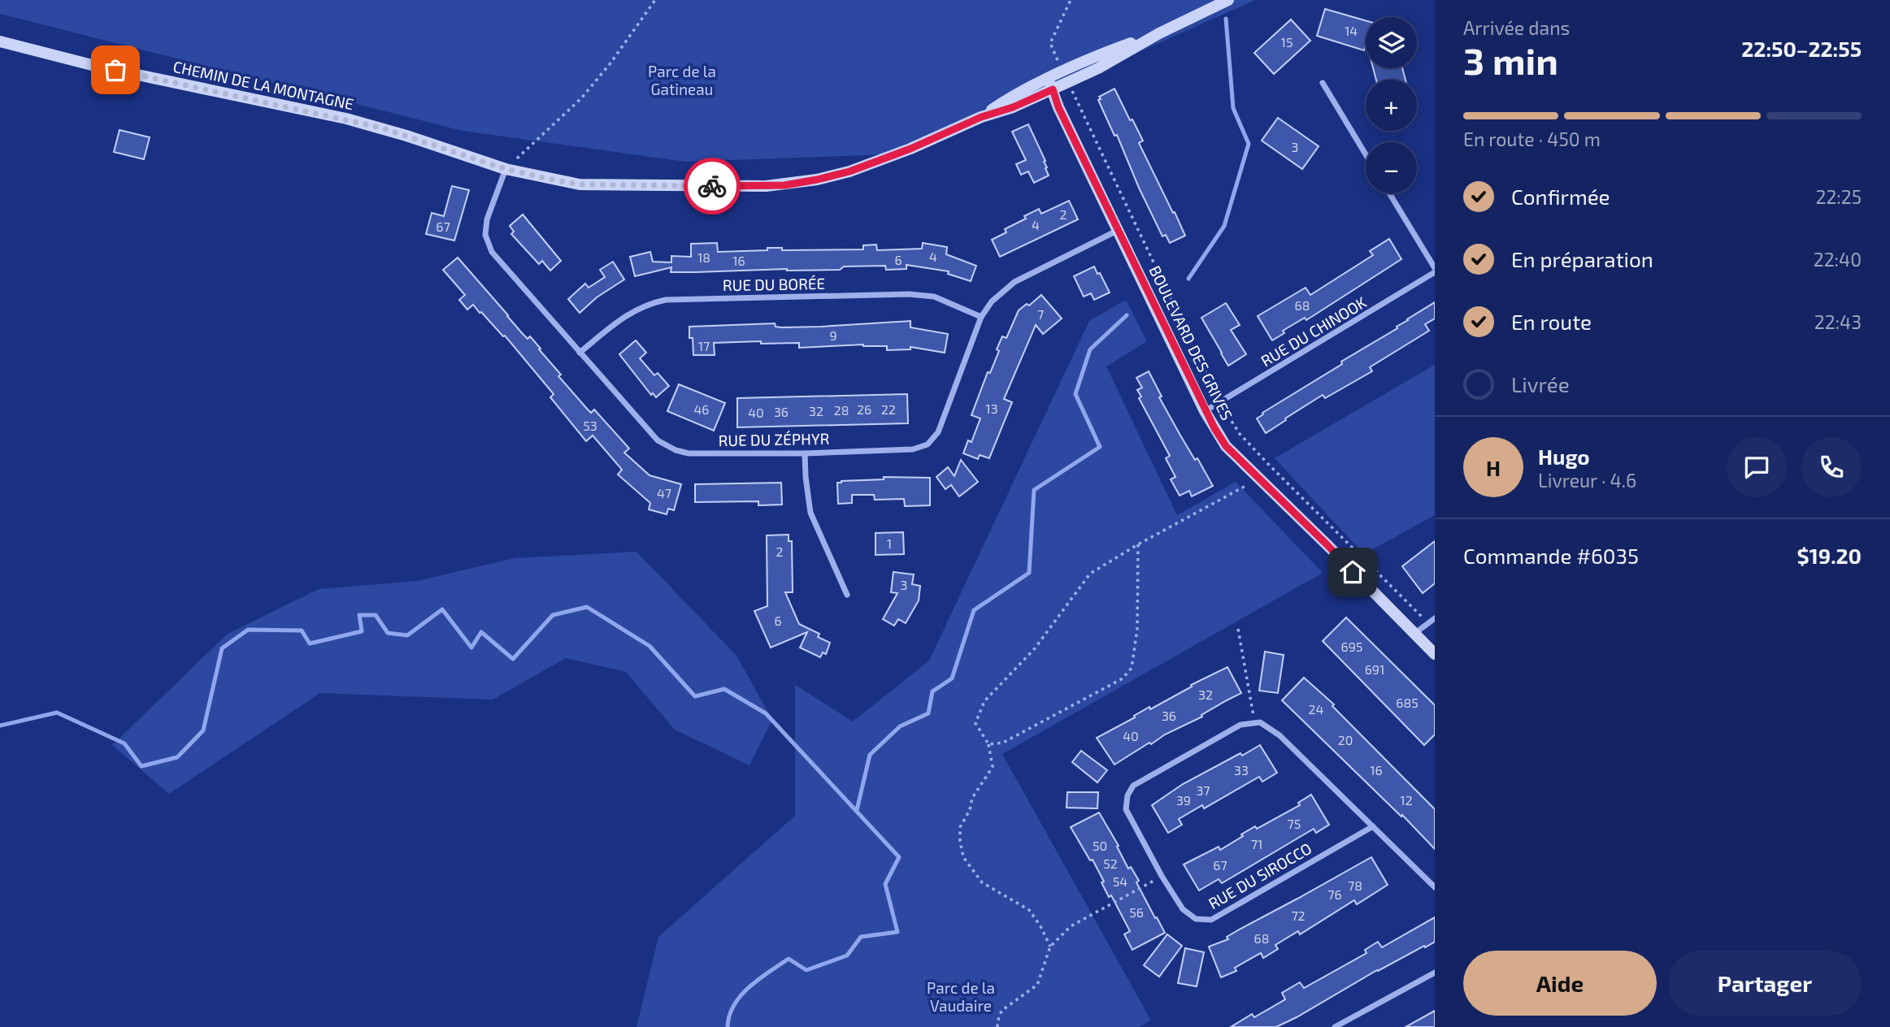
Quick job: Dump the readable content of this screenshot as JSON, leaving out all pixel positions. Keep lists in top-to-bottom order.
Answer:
{
  "streets": {
    "street": [
      "CHEMIN DE LA MONTAGNE",
      "RUE DU BORÉE",
      "RUE DU CHINOOK",
      "BOULEVARD DES GRIVES",
      "RUE DU ZÉPHYR",
      "RUE DU SIROCCO"
    ]
  },
  "crossings": [
    ["CHEMIN DE LA MONTAGNE", "BOULEVARD DES GRIVES"],
    ["CHEMIN DE LA MONTAGNE", "RUE DU ZÉPHYR"],
    ["RUE DU BORÉE", "RUE DU ZÉPHYR"],
    ["RUE DU CHINOOK", "BOULEVARD DES GRIVES"],
    ["BOULEVARD DES GRIVES", "RUE DU ZÉPHYR"]
  ],
  "parks": ["Parc de la Gatineau", "Parc de la Vaudaire"],
  "house_numbers": [
    "14",
    "15",
    "3",
    "2",
    "4",
    "67",
    "4",
    "18",
    "6",
    "16",
    "68",
    "7",
    "9",
    "17",
    "13",
    "46",
    "26",
    "22",
    "28",
    "32",
    "36",
    "40",
    "53",
    "47",
    "1",
    "2",
    "3",
    "6",
    "695",
    "691",
    "32",
    "685",
    "24",
    "36",
    "40",
    "20",
    "33",
    "16",
    "37",
    "39",
    "12",
    "75",
    "71",
    "50",
    "52",
    "67",
    "54",
    "78",
    "76",
    "56",
    "72",
    "68"
  ],
  "page": {
    "heading": ["3 min", "Arrivée dans", "22:50–22:55"],
    "panel": [
      "Hugo",
      "Livreur · 4.6",
      "Commande #6035",
      "$19.20"
    ],
    "map_buttons": ["+", "−"],
    "bar": "En route · 450 m",
    "list": [
      ["Confirmée", "22:25"],
      ["En préparation", "22:40"],
      ["En route", "22:43"],
      "Livrée"
    ],
    "round": "H",
    "buttons": ["Aide", "Partager"]
  }
}
